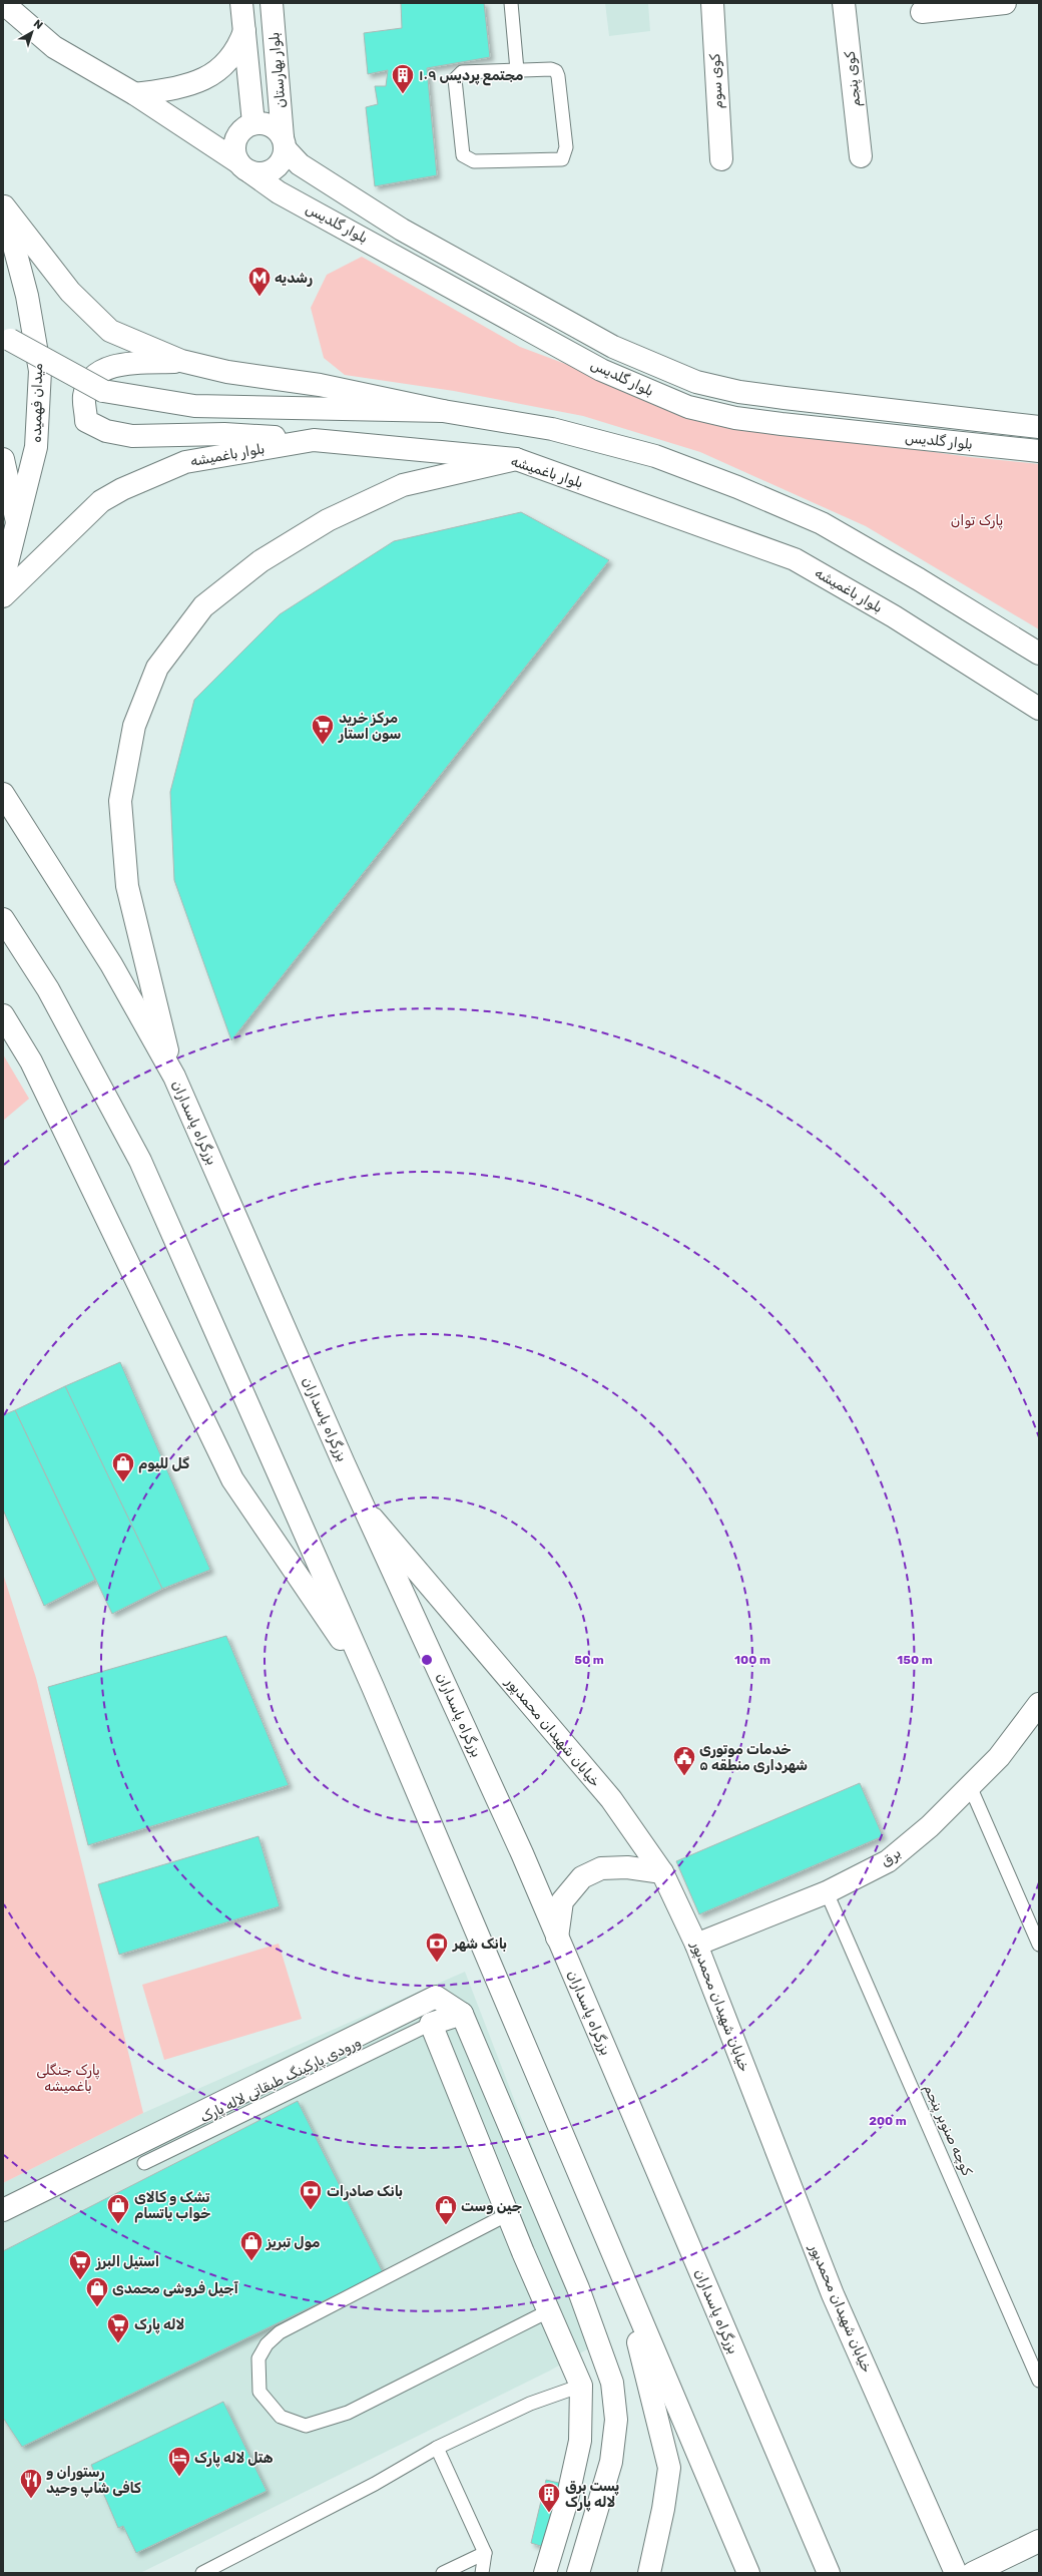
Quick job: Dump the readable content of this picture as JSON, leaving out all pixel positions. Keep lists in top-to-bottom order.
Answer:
{
  "streets": {
    "main road": [
      "بلوار بهارستان",
      "کوی پنجم",
      "کوی سوم",
      "بلوار گلدیس",
      "میدان فهمیده",
      "بلوار باغمیشه",
      "بزرگراه پاسداران",
      "خیابان شهیدان محمدپور",
      "برق"
    ],
    "lane": ["ورودی پارکینگ طبقاتی لاله پارک", "کوچه صنوبر پنجم"]
  },
  "crossings": [
    ["بلوار بهارستان", "بلوار گلدیس"],
    ["بزرگراه پاسداران", "خیابان شهیدان محمدپور"],
    ["خیابان شهیدان محمدپور", "برق"],
    ["برق", "کوچه صنوبر پنجم"]
  ],
  "parks": ["پارک توان", "پارک جنگلی باغمیشه"],
  "places": {
    "building": ["مجتمع پردیس ۱۰۹", "پست برق لاله پارک"],
    "metro station": ["رشدیه"],
    "supermarket": ["مرکز خرید سون استار", "استیل البرز", "لاله پارک"],
    "shop": [
      "گل للیوم",
      "تشک و کالای خواب یاتسام",
      "جین وست",
      "مول تبریز",
      "آجیل فروشی محمدی"
    ],
    "public building": ["خدمات موتوری شهرداری منطقه ۵"],
    "bank": ["بانک شهر", "بانک صادرات"],
    "hotel": ["هتل لاله پارک"],
    "restaurant": ["رستوران و کافی شاپ وحید"]
  },
  "north": "top right",
  "rings": [
    "50 m",
    "100 m",
    "150 m",
    "200 m"
  ]
}
